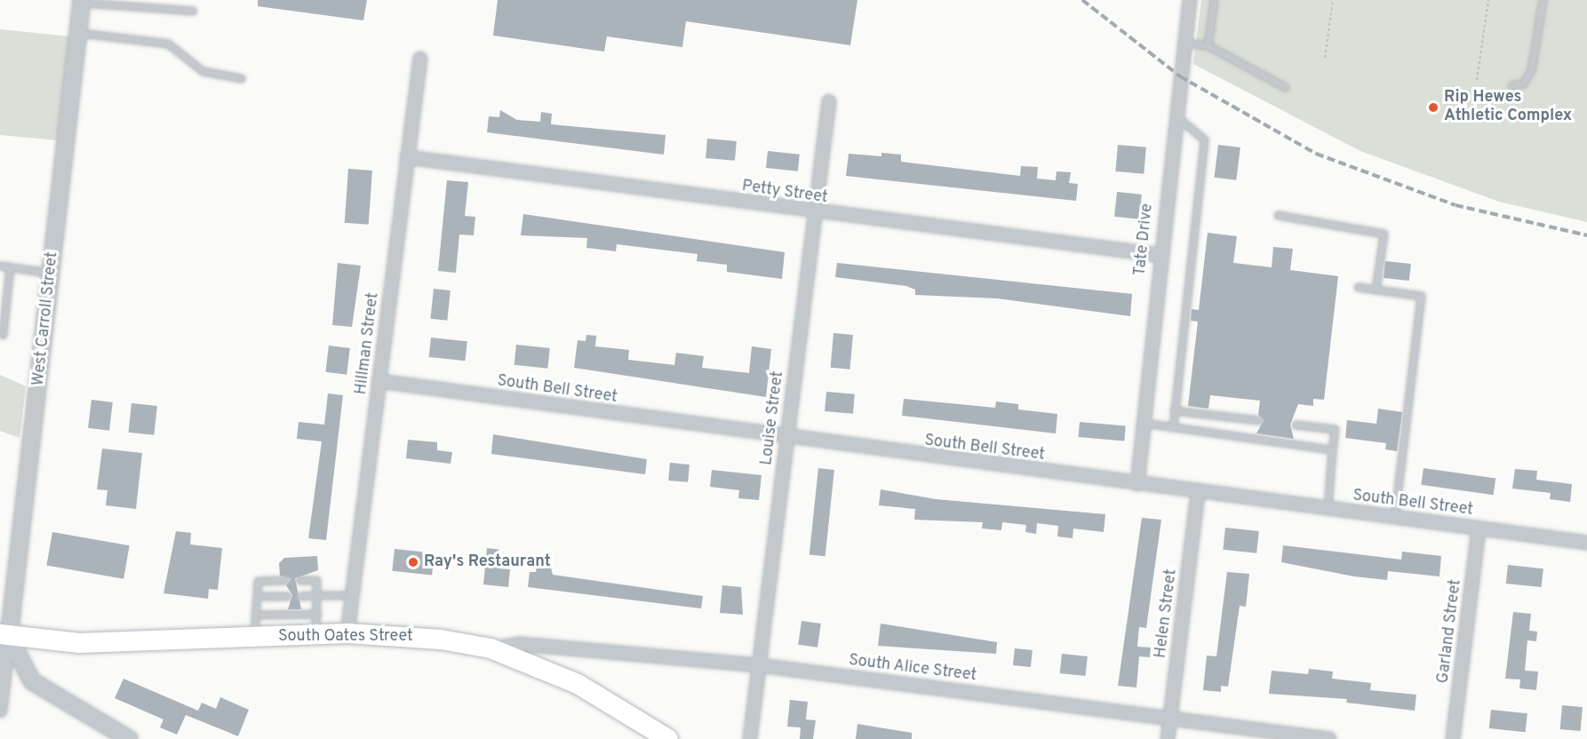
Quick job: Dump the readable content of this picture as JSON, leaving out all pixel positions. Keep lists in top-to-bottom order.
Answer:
{
  "streets": {
    "main road": ["South Oates Street"],
    "street": [
      "Petty Street",
      "Tate Drive",
      "West Carroll Street",
      "Hillman Street",
      "South Bell Street",
      "Louise Street",
      "Helen Street",
      "Garland Street",
      "South Alice Street"
    ]
  },
  "crossings": [
    ["Petty Street", "Tate Drive"],
    ["Petty Street", "Hillman Street"],
    ["Petty Street", "Louise Street"],
    ["Tate Drive", "South Bell Street"],
    ["West Carroll Street", "South Oates Street"],
    ["Hillman Street", "South Bell Street"],
    ["Hillman Street", "South Oates Street"],
    ["South Bell Street", "Louise Street"],
    ["South Bell Street", "Helen Street"],
    ["South Bell Street", "Garland Street"],
    ["Louise Street", "South Alice Street"],
    ["Helen Street", "South Alice Street"],
    ["South Oates Street", "South Alice Street"]
  ],
  "places": ["Rip Hewes Athletic Complex", "Ray's Restaurant"]
}
